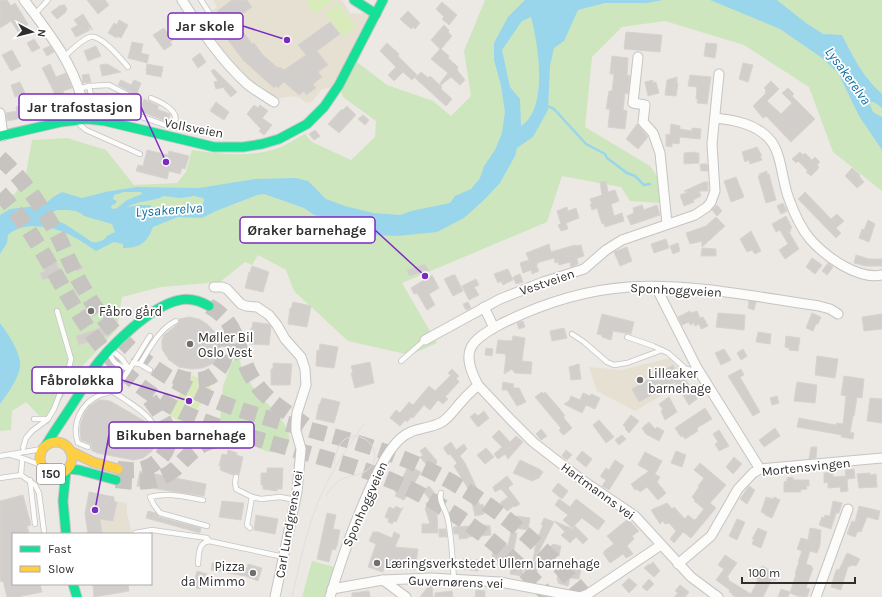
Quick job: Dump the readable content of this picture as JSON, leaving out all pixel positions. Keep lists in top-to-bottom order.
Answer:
{
  "streets": {
    "main road": ["Vollsveien", "150"],
    "street": [
      "Vestveien",
      "Sponhoggveien",
      "Mortensvingen",
      "Hartmanns vei",
      "Carl Lundgrens vei",
      "Guvernørens vei"
    ]
  },
  "crossings": [
    ["Sponhoggveien", "Hartmanns vei"],
    ["Sponhoggveien", "Guvernørens vei"],
    ["Mortensvingen", "Hartmanns vei"],
    ["Hartmanns vei", "Guvernørens vei"]
  ],
  "water": ["Lysakerelva"],
  "places": [
    "Jar skole",
    "Jar trafostasjon",
    "Øraker barnehage",
    "Fåbro gård",
    "Møller Bil Oslo Vest",
    "Lilleaker barnehage",
    "Fåbroløkka",
    "Bikuben barnehage",
    "Læringsverkstedet Ullern barnehage",
    "Pizza da Mimmo"
  ],
  "legend": ["Fast", "Slow"],
  "scale_bar": "100 m",
  "north": "right"
}
